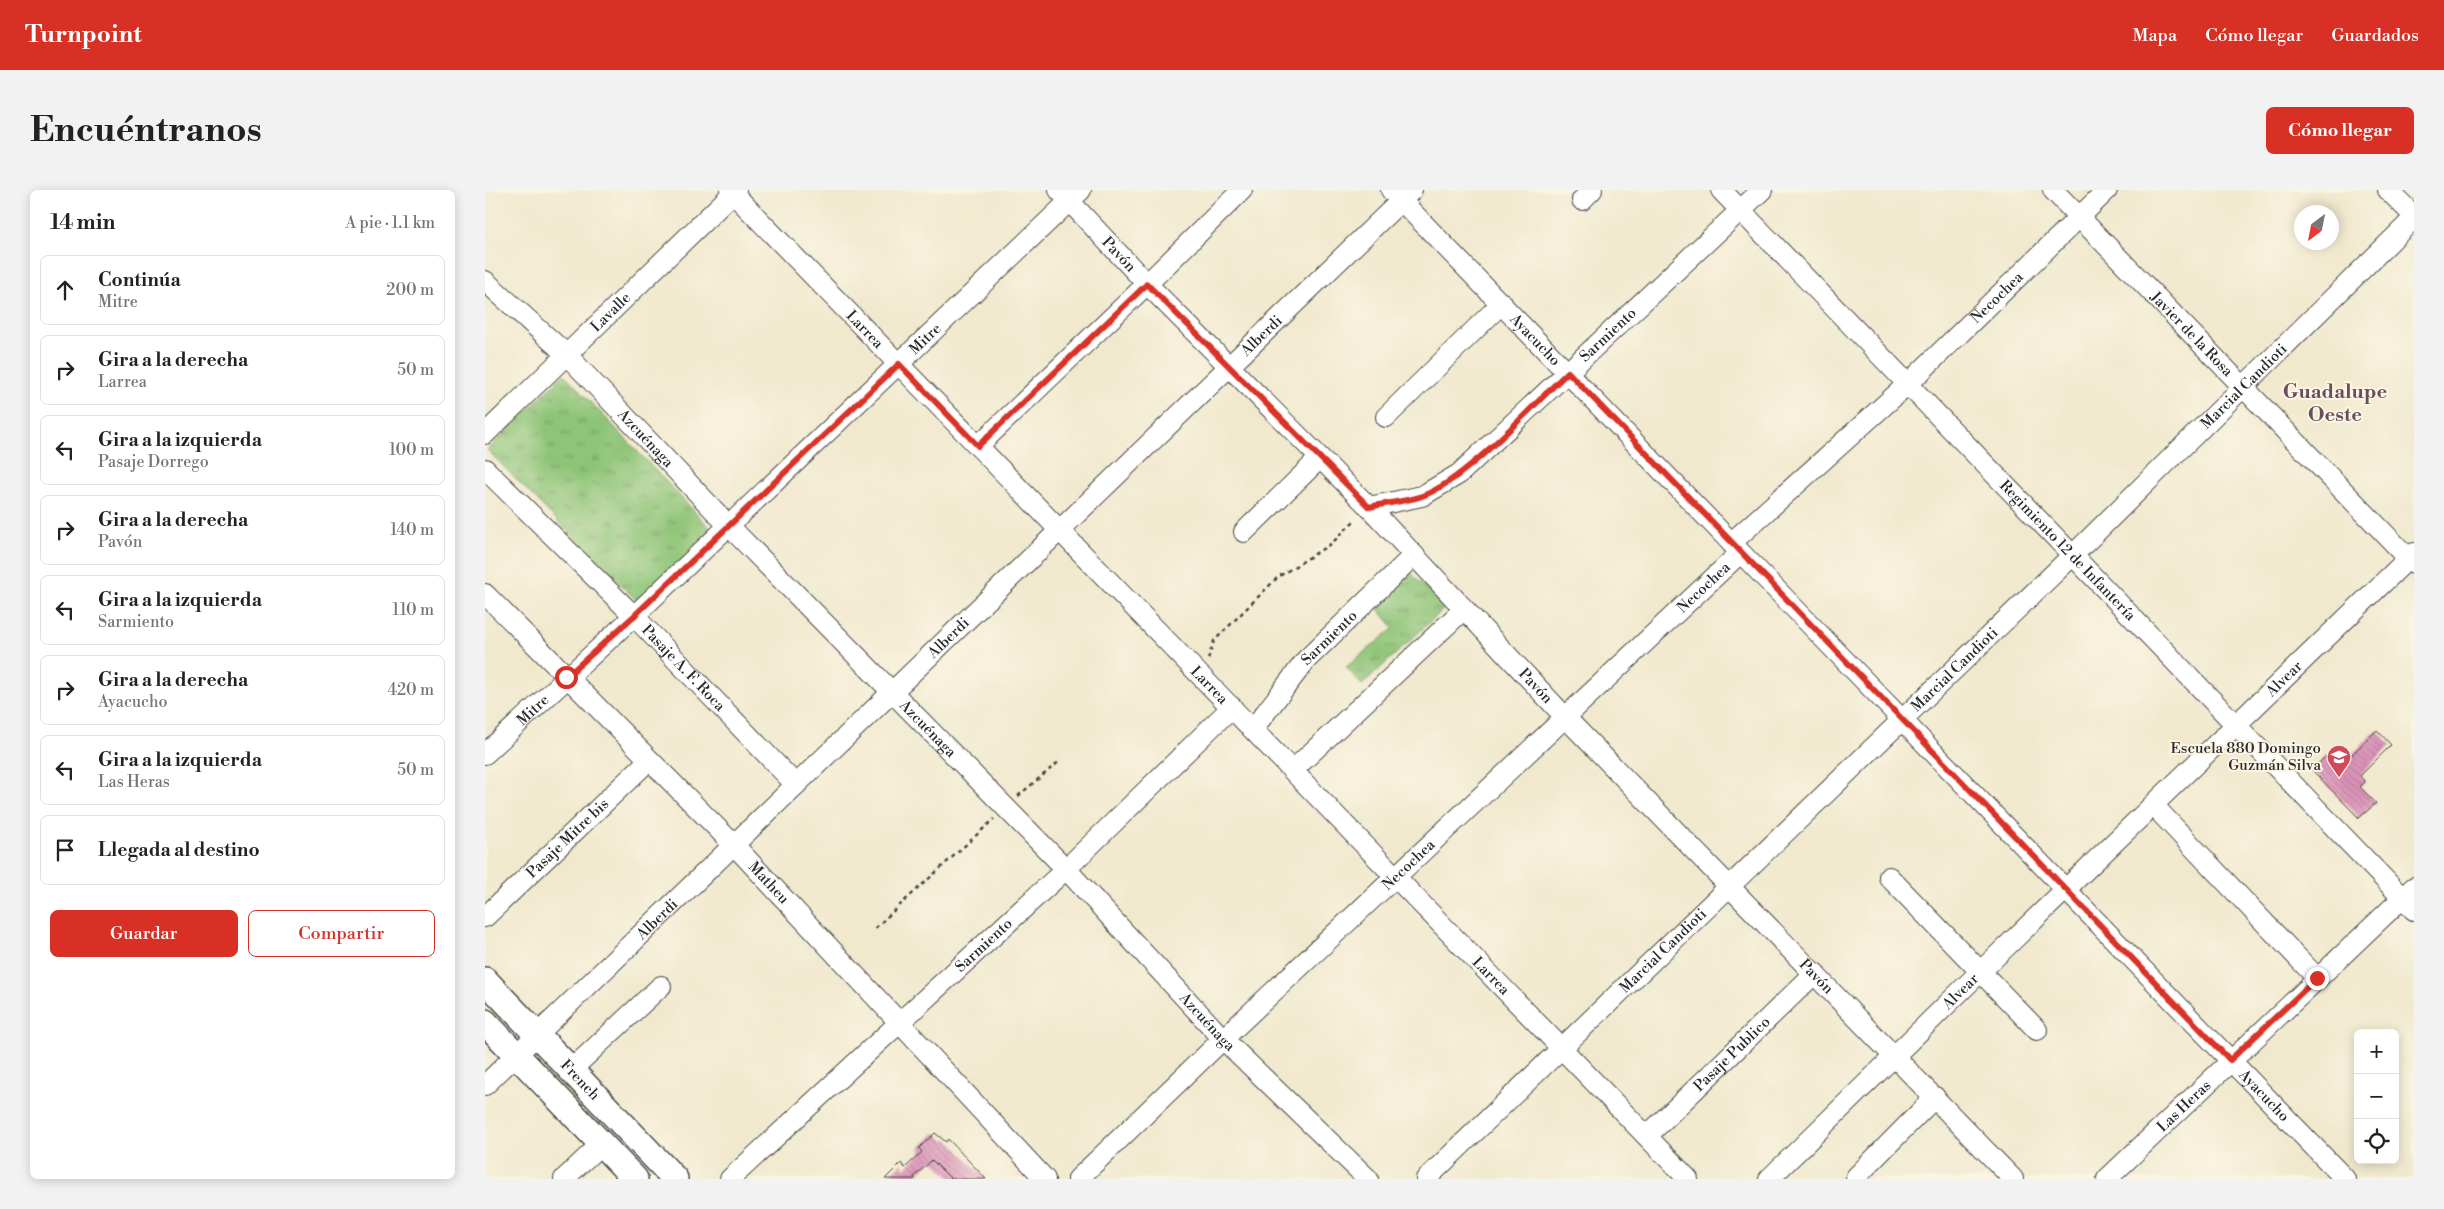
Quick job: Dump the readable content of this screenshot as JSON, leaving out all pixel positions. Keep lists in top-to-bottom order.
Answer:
{
  "streets": {
    "main road": ["French"],
    "street": [
      "Pavón",
      "Necochea",
      "Lavalle",
      "Larrea",
      "Javier de la Rosa",
      "Sarmiento",
      "Alberdi",
      "Ayacucho",
      "Mitre",
      "Marcial Candioti",
      "Azcuénaga",
      "Regimiento 12 de Infantería",
      "Pasaje A. F. Roca",
      "Alvear",
      "Pasaje Mitre bis",
      "Matheu",
      "Pasaje Publico",
      "Las Heras"
    ]
  },
  "crossings": [
    ["Pavón", "Necochea"],
    ["Pavón", "Sarmiento"],
    ["Pavón", "Alberdi"],
    ["Pavón", "Mitre"],
    ["Pavón", "Marcial Candioti"],
    ["Pavón", "Alvear"],
    ["Pavón", "Pasaje Publico"],
    ["Necochea", "Larrea"],
    ["Necochea", "Javier de la Rosa"],
    ["Necochea", "Ayacucho"],
    ["Necochea", "Azcuénaga"],
    ["Necochea", "Regimiento 12 de Infantería"],
    ["Lavalle", "Larrea"],
    ["Lavalle", "Azcuénaga"],
    ["Larrea", "Sarmiento"],
    ["Larrea", "Alberdi"],
    ["Larrea", "Mitre"],
    ["Larrea", "Marcial Candioti"],
    ["Larrea", "Pasaje Publico"],
    ["Javier de la Rosa", "Marcial Candioti"],
    ["Javier de la Rosa", "Alvear"],
    ["Sarmiento", "Ayacucho"],
    ["Sarmiento", "Azcuénaga"],
    ["Sarmiento", "Regimiento 12 de Infantería"],
    ["Sarmiento", "Matheu"],
    ["Alberdi", "Ayacucho"],
    ["Alberdi", "Azcuénaga"],
    ["Alberdi", "Pasaje A. F. Roca"],
    ["Alberdi", "Matheu"],
    ["Alberdi", "French"],
    ["Ayacucho", "Marcial Candioti"],
    ["Ayacucho", "Alvear"],
    ["Ayacucho", "Las Heras"],
    ["Mitre", "Azcuénaga"],
    ["Mitre", "Pasaje A. F. Roca"],
    ["Mitre", "Matheu"],
    ["Marcial Candioti", "Regimiento 12 de Infantería"],
    ["Regimiento 12 de Infantería", "Alvear"],
    ["Regimiento 12 de Infantería", "Las Heras"],
    ["Pasaje Mitre bis", "Matheu"]
  ],
  "districts": ["Guadalupe Oeste"],
  "places": {
    "school or university": ["Escuela 880 Domingo Guzmán Silva"]
  },
  "north": "bottom left",
  "page": {
    "header": "Turnpoint",
    "nav": ["Mapa", "Cómo llegar", "Guardados"],
    "buttons": [
      "Cómo llegar",
      ["Guardar", "Compartir"]
    ],
    "title": "Encuéntranos",
    "heading": ["14 min", "A pie · 1.1 km"],
    "list": [
      ["Continúa", "Mitre", "200 m"],
      ["Gira a la derecha", "Larrea", "50 m"],
      ["Gira a la izquierda", "Pasaje Dorrego", "100 m"],
      ["Gira a la derecha", "Pavón", "140 m"],
      ["Gira a la izquierda", "Sarmiento", "110 m"],
      ["Gira a la derecha", "Ayacucho", "420 m"],
      ["Gira a la izquierda", "Las Heras", "50 m"],
      "Llegada al destino"
    ],
    "map_buttons": ["+", "−"]
  }
}
